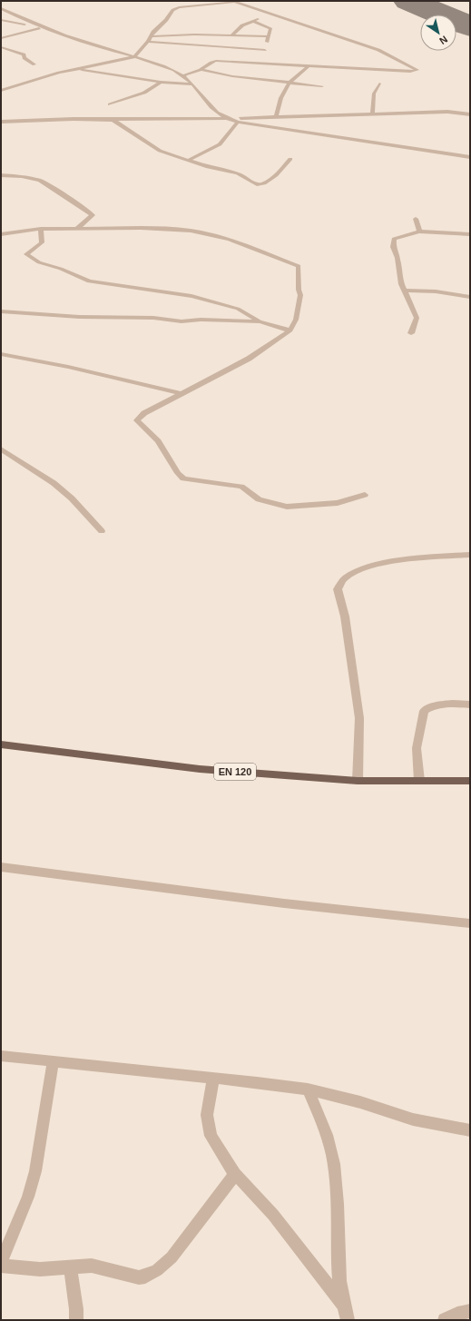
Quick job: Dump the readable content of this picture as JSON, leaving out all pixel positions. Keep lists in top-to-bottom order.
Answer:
{
  "streets": {
    "main road": ["EN 120"]
  },
  "north": "bottom right"
}
